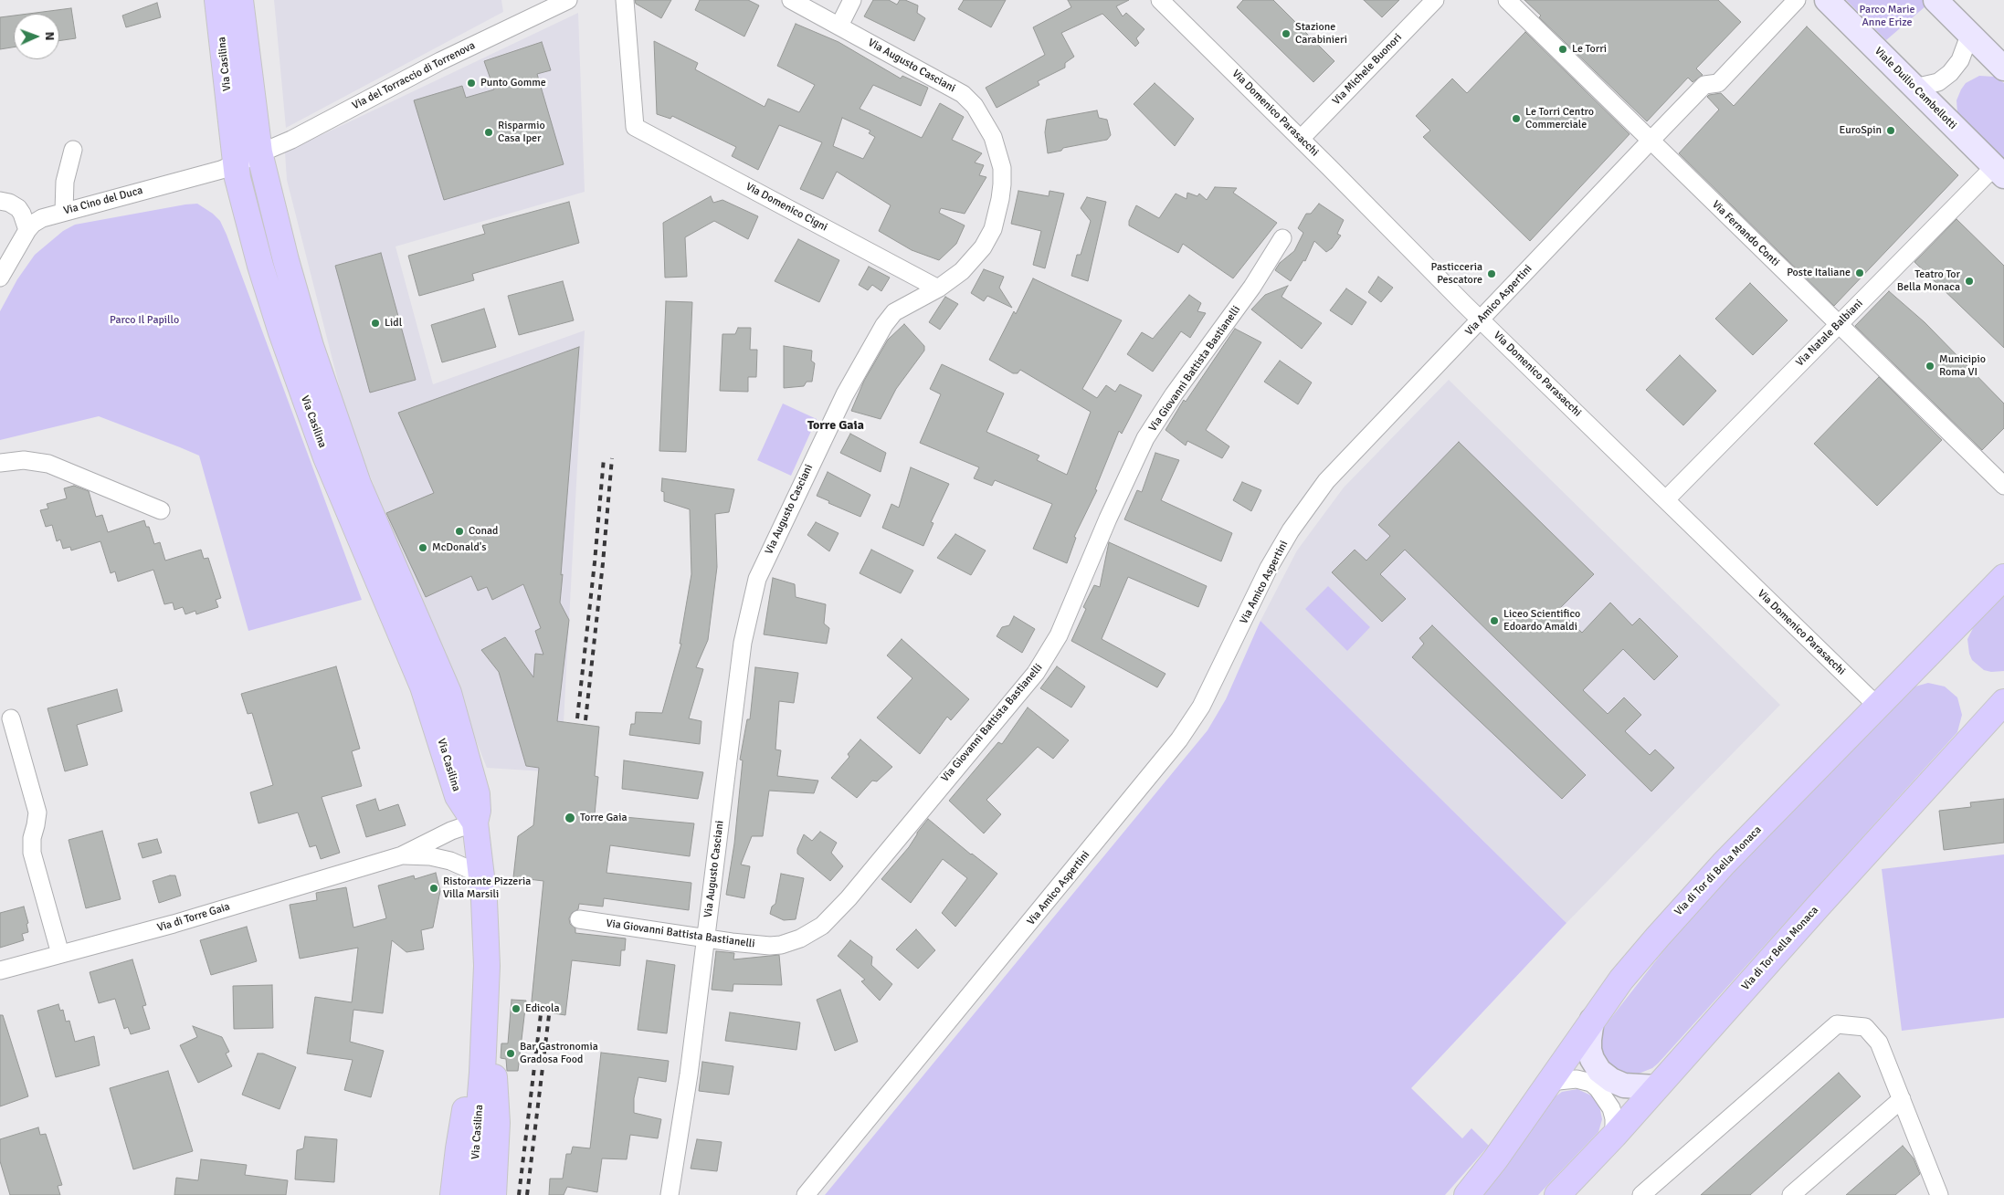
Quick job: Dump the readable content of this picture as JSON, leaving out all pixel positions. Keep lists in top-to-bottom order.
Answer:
{
  "streets": {
    "main road": [
      "Via Casilina",
      "Viale Duilio Cambellotti",
      "Via di Tor di Bella Monaca",
      "Via di Tor Bella Monaca"
    ],
    "street": [
      "Via Augusto Casciani",
      "Via Michele Buonori",
      "Via del Torraccio di Torrenova",
      "Via Domenico Parasacchi",
      "Via Cino del Duca",
      "Via Domenico Cigni",
      "Via Fernando Conti",
      "Via Amico Aspertini",
      "Via Natale Balbiani",
      "Via Giovanni Battista Bastianelli",
      "Via di Torre Gaia"
    ]
  },
  "crossings": [
    ["Via Casilina", "Via del Torraccio di Torrenova"],
    ["Via Casilina", "Via Cino del Duca"],
    ["Via Augusto Casciani", "Via Domenico Cigni"],
    ["Via Augusto Casciani", "Via Giovanni Battista Bastianelli"],
    ["Via Michele Buonori", "Via Domenico Parasacchi"],
    ["Via del Torraccio di Torrenova", "Via Cino del Duca"],
    ["Viale Duilio Cambellotti", "Via Natale Balbiani"],
    ["Via Domenico Parasacchi", "Via Amico Aspertini"],
    ["Via Domenico Parasacchi", "Via Natale Balbiani"],
    ["Via Domenico Parasacchi", "Via di Tor di Bella Monaca"],
    ["Via Fernando Conti", "Via Amico Aspertini"],
    ["Via Fernando Conti", "Via Natale Balbiani"]
  ],
  "districts": ["Torre Gaia"],
  "parks": ["Parco Marie Anne Erize", "Parco Il Papillo"],
  "places": [
    "Stazione Carabinieri",
    "Le Torri",
    "Punto Gomme",
    "Le Torri Centro Commerciale",
    "EuroSpin",
    "Risparmio Casa Iper",
    "Poste Italiane",
    "Pasticceria Pescatore",
    "Teatro Tor Bella Monaca",
    "Lidl",
    "Municipio Roma VI",
    "Conad",
    "McDonald's",
    "Liceo Scientifico Edoardo Amaldi",
    "Torre Gaia",
    "Ristorante Pizzeria Villa Marsili",
    "Edicola",
    "Bar Gastronomia Gradosa Food"
  ],
  "north": "right"
}
